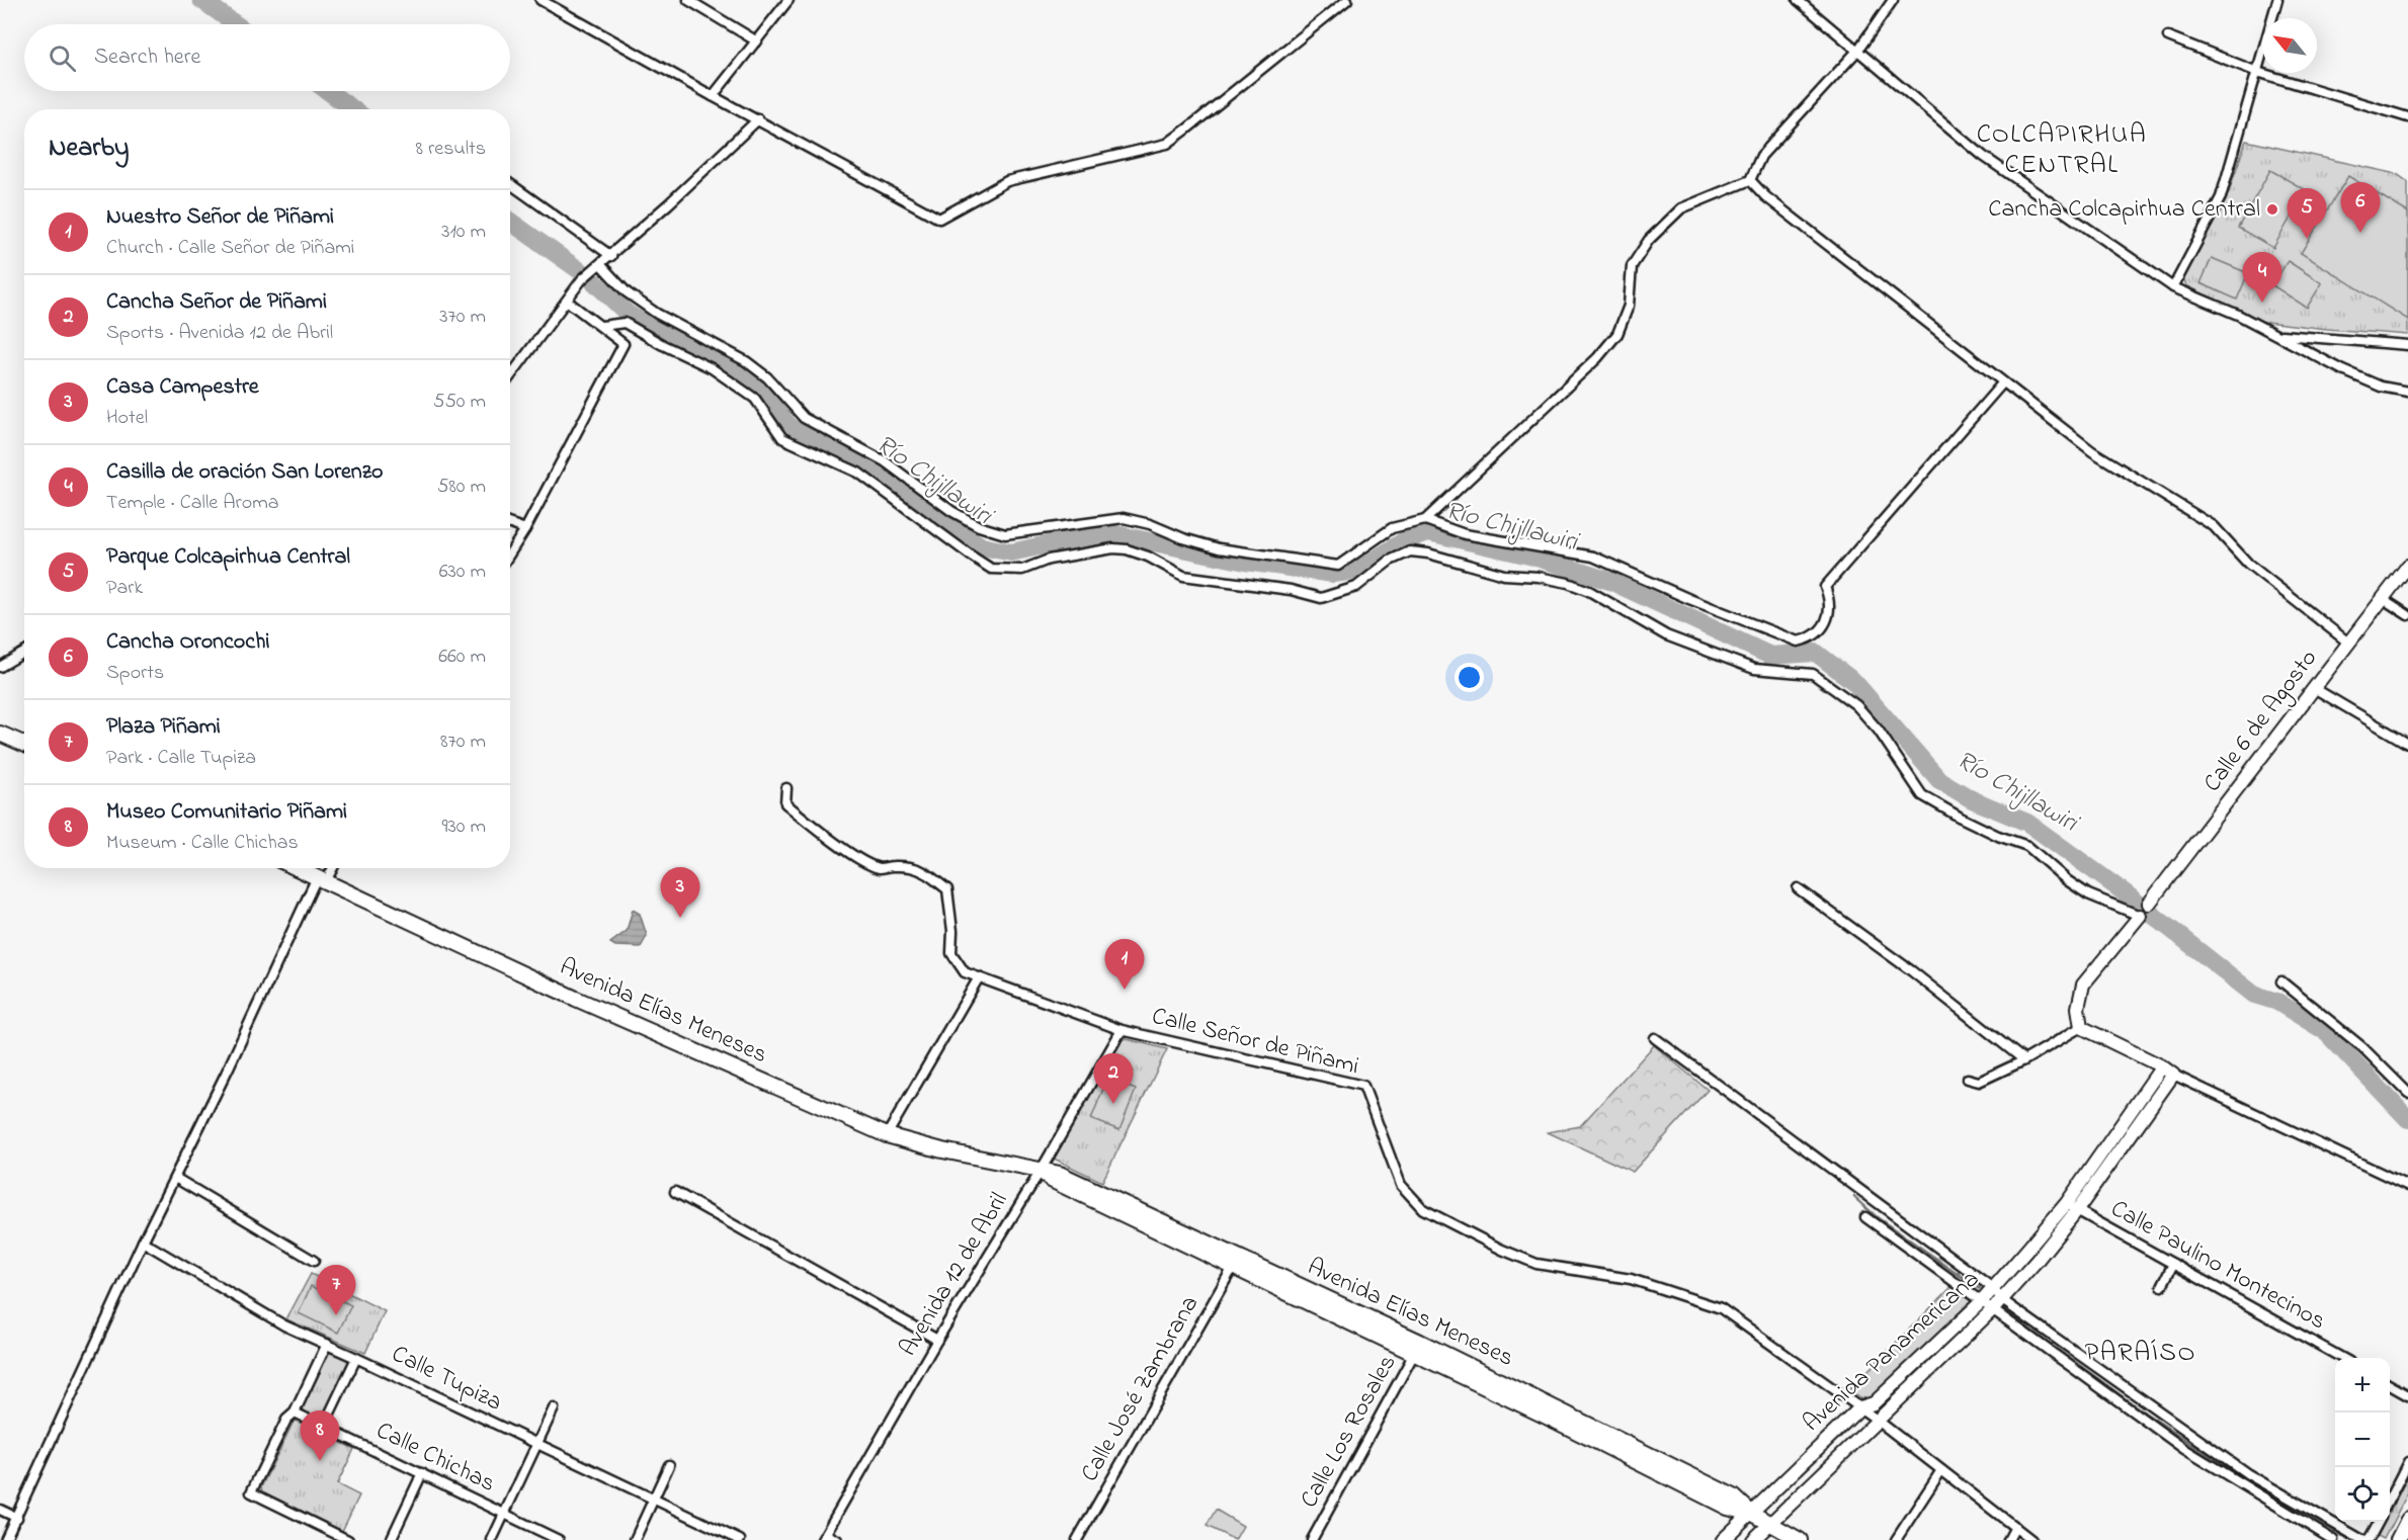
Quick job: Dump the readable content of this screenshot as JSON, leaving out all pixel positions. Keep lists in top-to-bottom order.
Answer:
{
  "streets": {
    "main road": ["Calle 6 de Agosto", "Avenida Elías Meneses", "Avenida Panamericana"],
    "street": [
      "Calle Señor de Piñami",
      "Calle Paulino Montecinos",
      "Avenida 12 de Abril",
      "Calle Tupiza",
      "Calle José Zambrana",
      "Calle Los Rosales",
      "Calle Chichas"
    ]
  },
  "crossings": [
    ["Avenida Elías Meneses", "Avenida 12 de Abril"],
    ["Avenida Elías Meneses", "Avenida Panamericana"],
    ["Avenida Elías Meneses", "Calle José Zambrana"],
    ["Avenida Elías Meneses", "Calle Los Rosales"],
    ["Calle Señor de Piñami", "Avenida 12 de Abril"],
    ["Calle Señor de Piñami", "Avenida Panamericana"],
    ["Calle Paulino Montecinos", "Avenida Panamericana"]
  ],
  "districts": ["COLCAPIRHUA CENTRAL", "PARAÍSO"],
  "water": ["Río Chijllawiri"],
  "places": ["Cancha Colcapirhua Central"],
  "north": "top left",
  "page": {
    "search": "Search here",
    "heading": ["Nearby", "8 results"],
    "pins": [
      "6",
      "5",
      "4",
      "3",
      "1",
      "2",
      "7",
      "8"
    ],
    "list": [
      {
        "mark": "1",
        "name": "Nuestro Señor de Piñami",
        "note": "Church · Calle Señor de Piñami",
        "value": "310 m"
      },
      {
        "mark": "2",
        "name": "Cancha Señor de Piñami",
        "note": "Sports · Avenida 12 de Abril",
        "value": "370 m"
      },
      {
        "mark": "3",
        "name": "Casa Campestre",
        "note": "Hotel",
        "value": "550 m"
      },
      {
        "mark": "4",
        "name": "Casilla de oración San Lorenzo",
        "note": "Temple · Calle Aroma",
        "value": "580 m"
      },
      {
        "mark": "5",
        "name": "Parque Colcapirhua Central",
        "note": "Park",
        "value": "630 m"
      },
      {
        "mark": "6",
        "name": "Cancha Oroncochi",
        "note": "Sports",
        "value": "660 m"
      },
      {
        "mark": "7",
        "name": "Plaza Piñami",
        "note": "Park · Calle Tupiza",
        "value": "870 m"
      },
      {
        "mark": "8",
        "name": "Museo Comunitario Piñami",
        "note": "Museum · Calle Chichas",
        "value": "930 m"
      }
    ],
    "map_buttons": ["+", "−"]
  }
}
